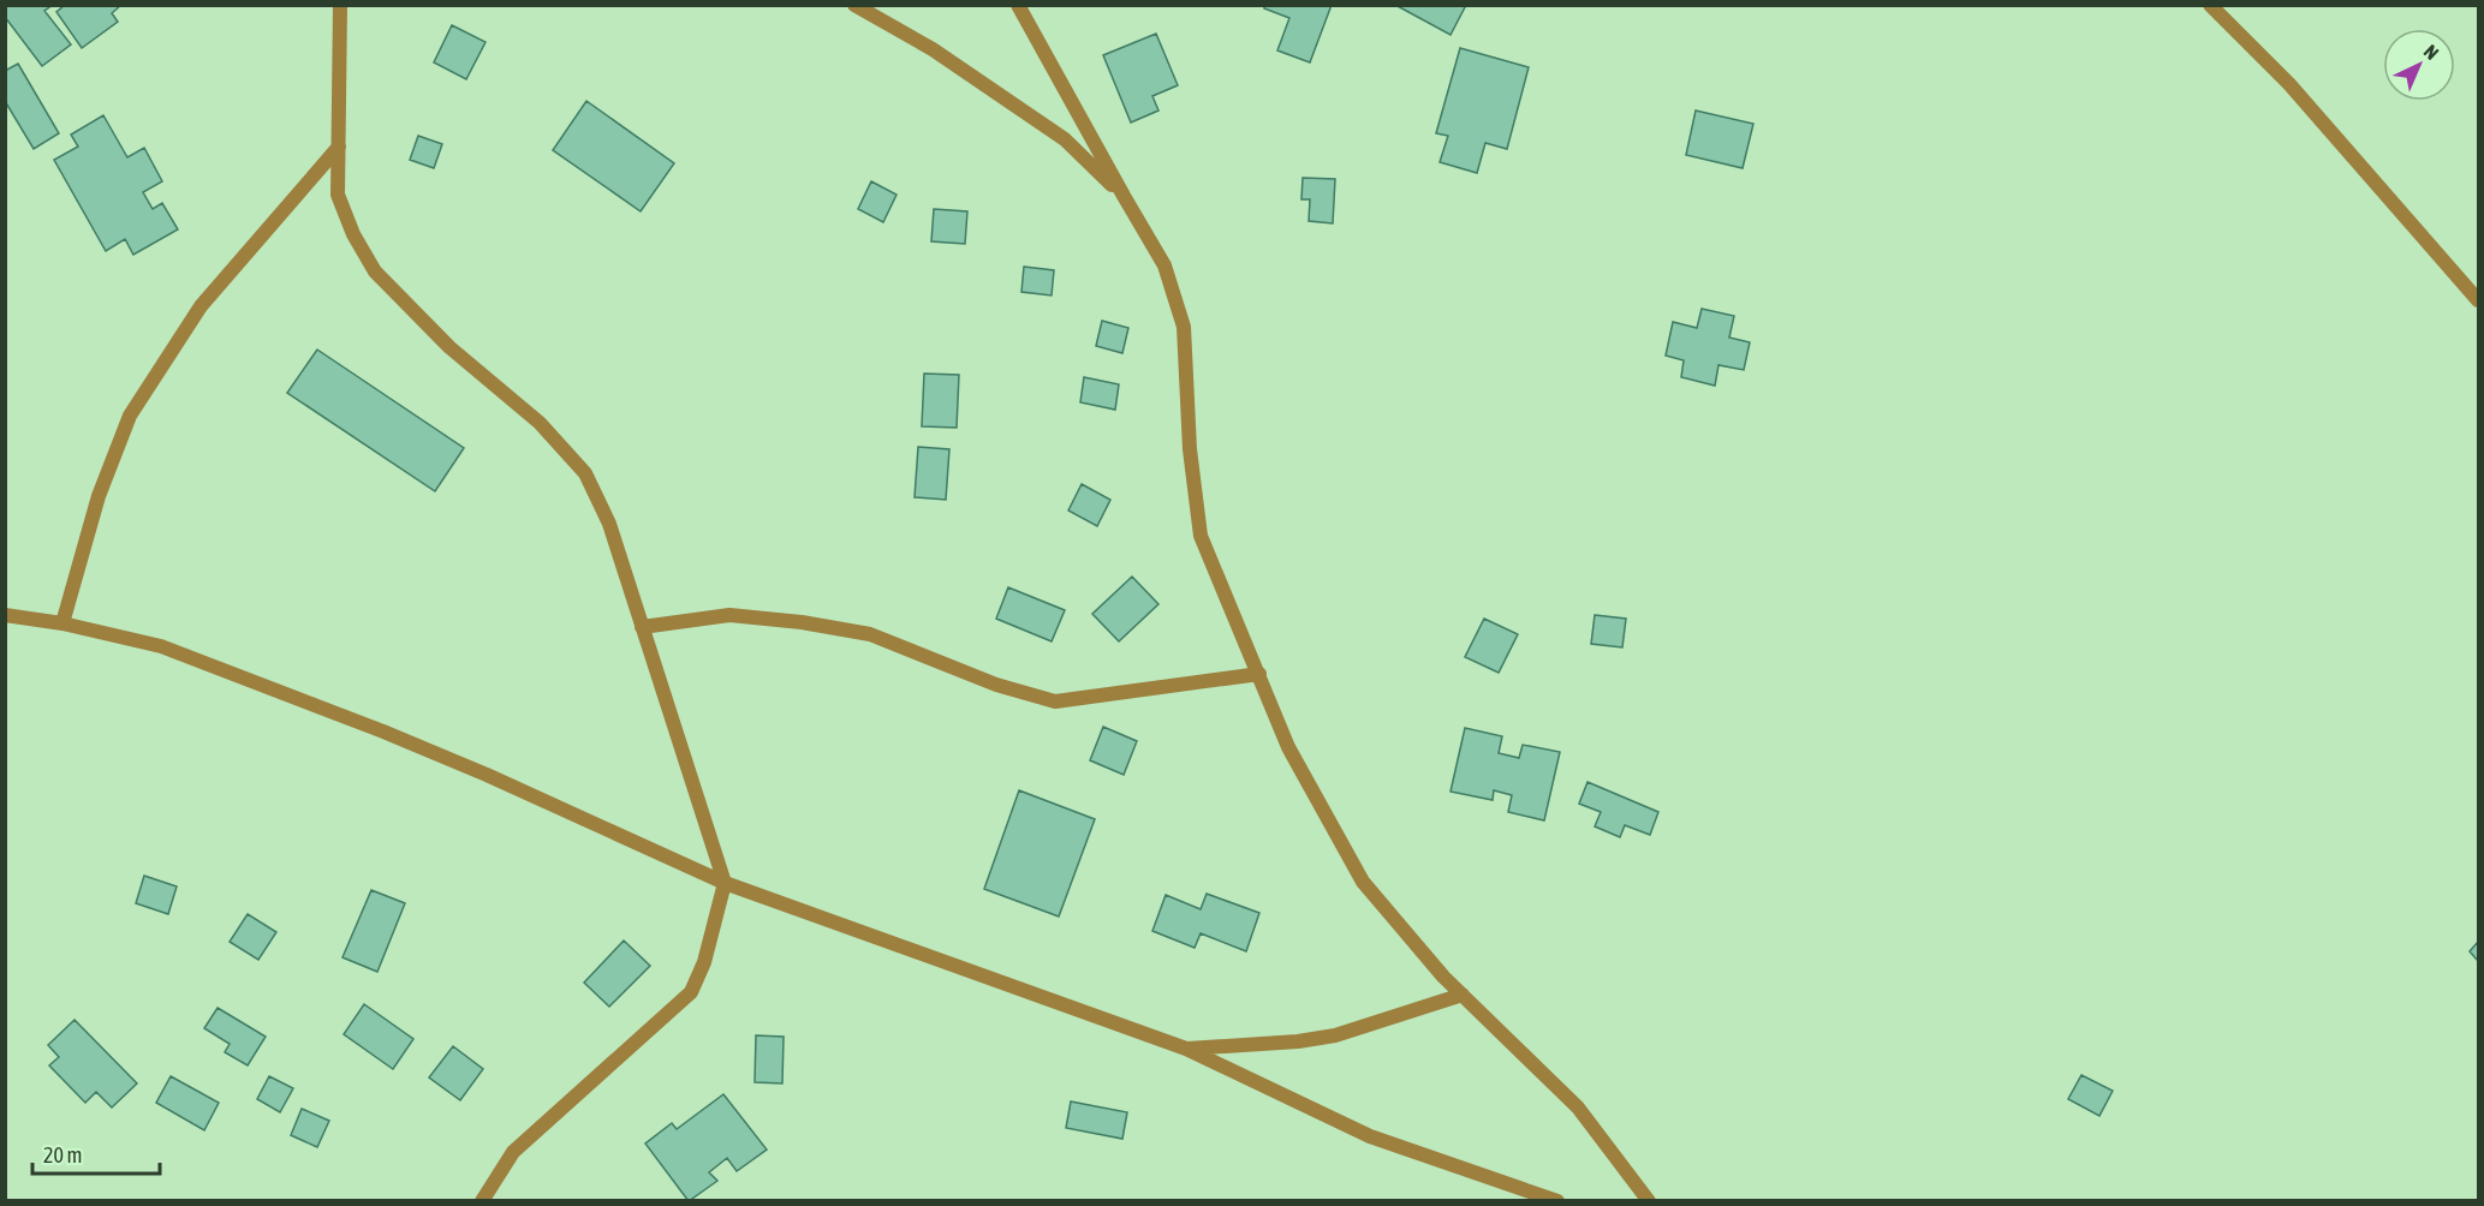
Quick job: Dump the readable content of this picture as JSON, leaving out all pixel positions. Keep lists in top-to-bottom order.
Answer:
{
  "scale_bar": "20 m",
  "north": "top right"
}
